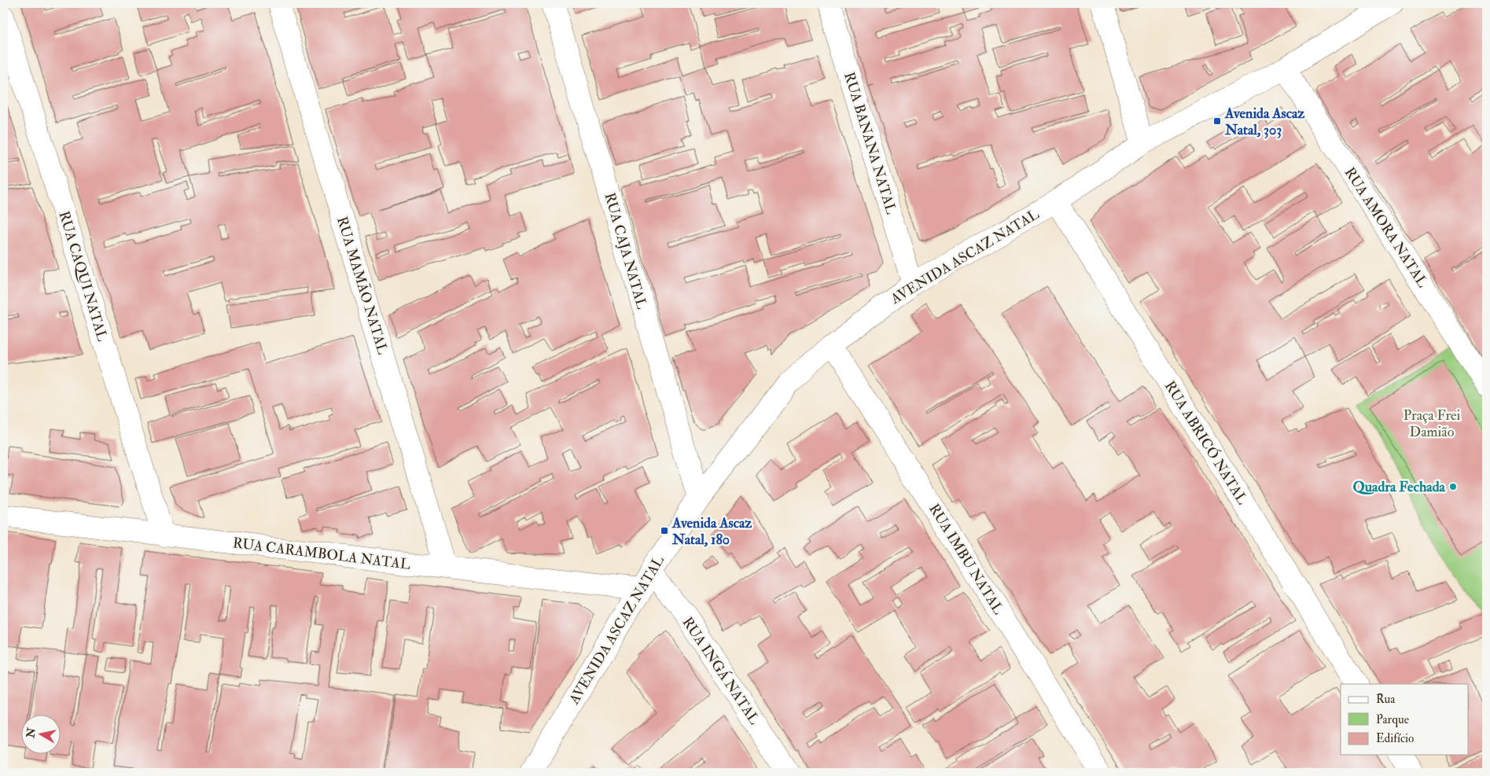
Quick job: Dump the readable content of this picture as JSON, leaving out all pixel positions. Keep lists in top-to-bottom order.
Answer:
{
  "streets": {
    "street": [
      "RUA BANANA NATAL",
      "RUA AMORA NATAL",
      "RUA CAJA NATAL",
      "AVENIDA ASCAZ NATAL",
      "RUA CAQUI NATAL",
      "RUA MAMÃO NATAL",
      "RUA ABRICÓ NATAL",
      "RUA CARAMBOLA NATAL",
      "RUA IMBU NATAL",
      "RUA INGÁ NATAL"
    ]
  },
  "crossings": [
    ["RUA BANANA NATAL", "AVENIDA ASCAZ NATAL"],
    ["RUA AMORA NATAL", "AVENIDA ASCAZ NATAL"],
    ["RUA CAJA NATAL", "AVENIDA ASCAZ NATAL"],
    ["AVENIDA ASCAZ NATAL", "RUA ABRICÓ NATAL"],
    ["AVENIDA ASCAZ NATAL", "RUA CARAMBOLA NATAL"],
    ["AVENIDA ASCAZ NATAL", "RUA IMBU NATAL"],
    ["AVENIDA ASCAZ NATAL", "RUA INGÁ NATAL"],
    ["RUA CAQUI NATAL", "RUA CARAMBOLA NATAL"],
    ["RUA MAMÃO NATAL", "RUA CARAMBOLA NATAL"],
    ["RUA CARAMBOLA NATAL", "RUA INGÁ NATAL"]
  ],
  "parks": ["Praça Frei Damião"],
  "places": {
    "transit": ["Avenida Ascaz Natal, 303", "Avenida Ascaz Natal, 180"],
    "other": ["Quadra Fechada"]
  },
  "legend": ["Rua", "Parque", "Edifício"],
  "north": "left"
}
